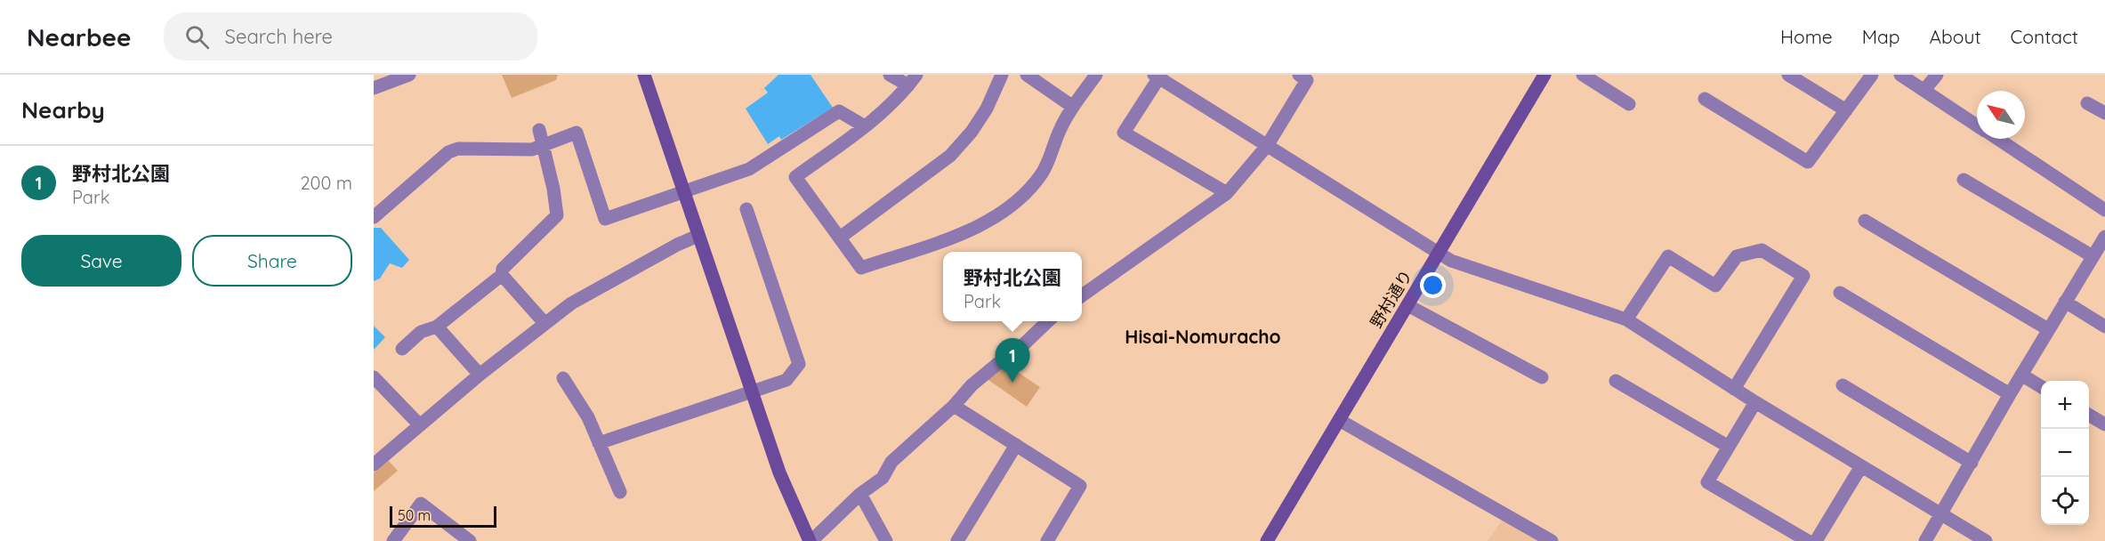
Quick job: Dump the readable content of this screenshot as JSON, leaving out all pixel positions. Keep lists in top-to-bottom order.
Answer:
{
  "streets": {
    "street": ["野村通り"]
  },
  "districts": ["Hisai-Nomuracho"],
  "scale_bar": "50 m",
  "north": "top left",
  "page": {
    "header": "Nearbee",
    "search": "Search here",
    "nav": [
      "Home",
      "Map",
      "About",
      "Contact"
    ],
    "heading": "Nearby",
    "list": [
      {
        "mark": "1",
        "name": "野村北公園",
        "note": "Park",
        "value": "200 m"
      }
    ],
    "buttons": ["Save", "Share"],
    "popup": ["野村北公園", "Park"],
    "pins": "1",
    "map_buttons": ["+", "−"],
    "scale": "50 m"
  }
}
